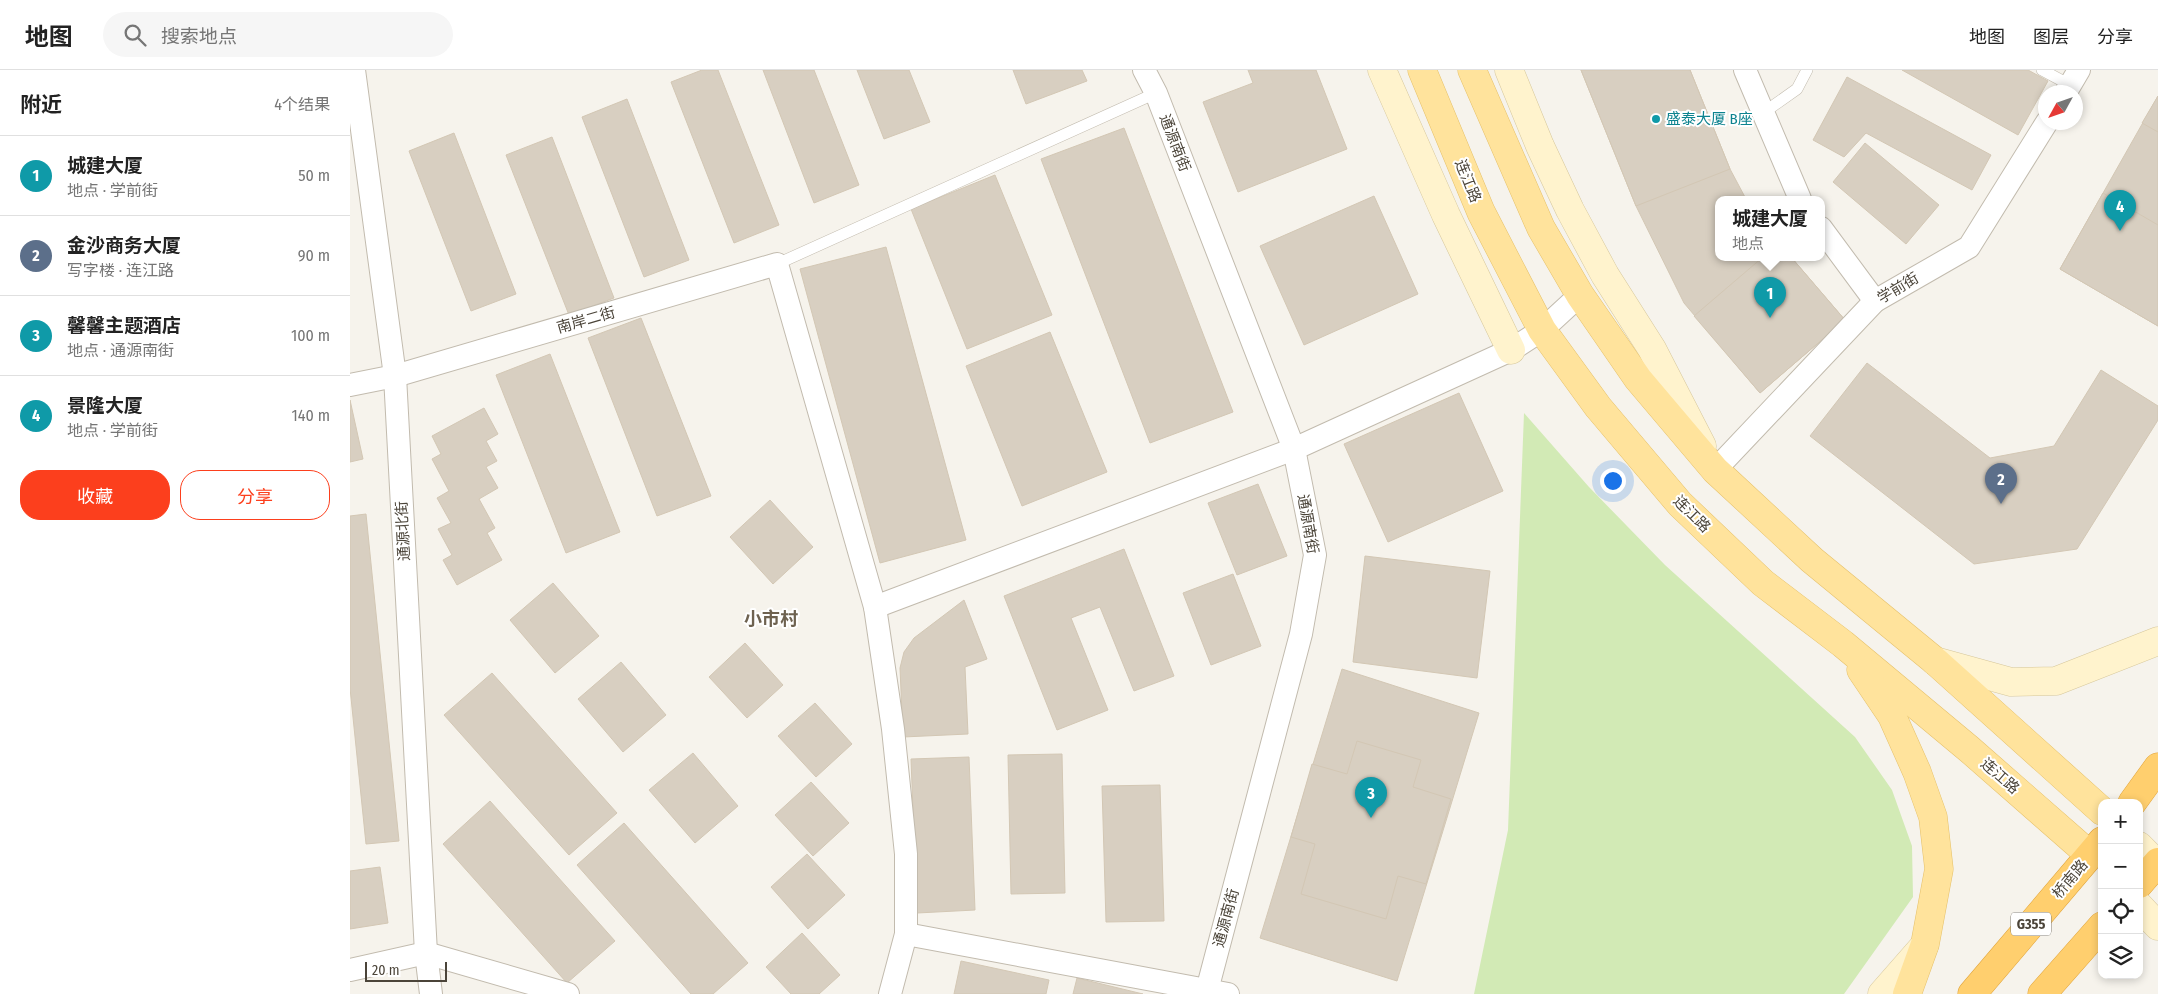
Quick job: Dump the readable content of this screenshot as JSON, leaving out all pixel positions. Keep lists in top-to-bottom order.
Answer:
{
  "streets": {
    "highway": ["桥南路", "G355"],
    "main road": ["连江路"],
    "street": [
      "通源南街",
      "学前街",
      "南岸二街",
      "通源北街"
    ]
  },
  "crossings": [
    ["连江路", "桥南路"],
    ["南岸二街", "通源北街"]
  ],
  "districts": ["小市村"],
  "places": ["盛泰大厦 B座"],
  "scale_bar": "20 m",
  "north": "bottom left",
  "page": {
    "header": "地图",
    "search": "搜索地点",
    "nav": ["地图", "图层", "分享"],
    "heading": ["附近", "4个结果"],
    "list": [
      {
        "mark": "1",
        "name": "城建大厦",
        "note": "地点 · 学前街",
        "value": "50 m"
      },
      {
        "mark": "2",
        "name": "金沙商务大厦",
        "note": "写字楼 · 连江路",
        "value": "90 m"
      },
      {
        "mark": "3",
        "name": "馨馨主题酒店",
        "note": "地点 · 通源南街",
        "value": "100 m"
      },
      {
        "mark": "4",
        "name": "景隆大厦",
        "note": "地点 · 学前街",
        "value": "140 m"
      }
    ],
    "pins": [
      "4",
      "1",
      "2",
      "3"
    ],
    "popup": ["城建大厦", "地点"],
    "buttons": ["收藏", "分享"],
    "map_buttons": ["+", "−"],
    "scale": "20 m"
  }
}
